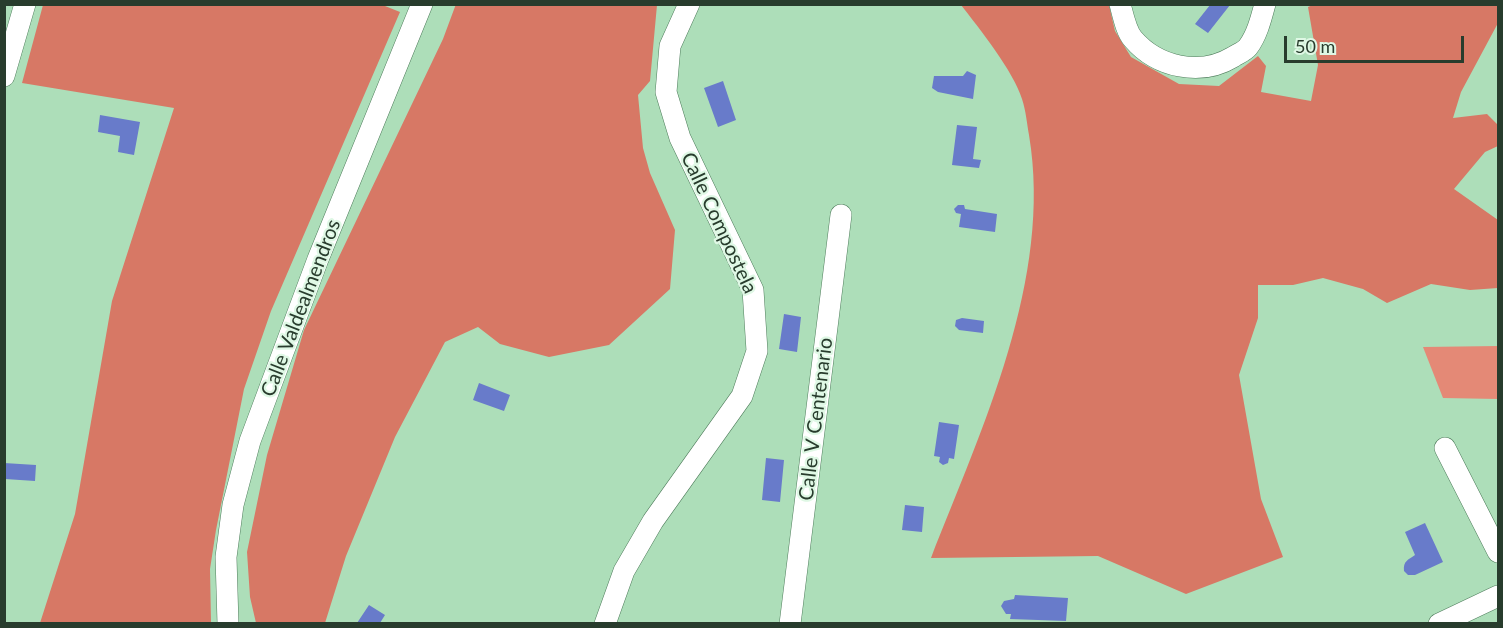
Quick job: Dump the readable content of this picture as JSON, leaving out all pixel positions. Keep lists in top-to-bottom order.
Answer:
{
  "streets": {
    "street": ["Calle Compostela", "Calle Valdealmendros", "Calle V Centenario"]
  },
  "scale_bar": "50 m"
}
